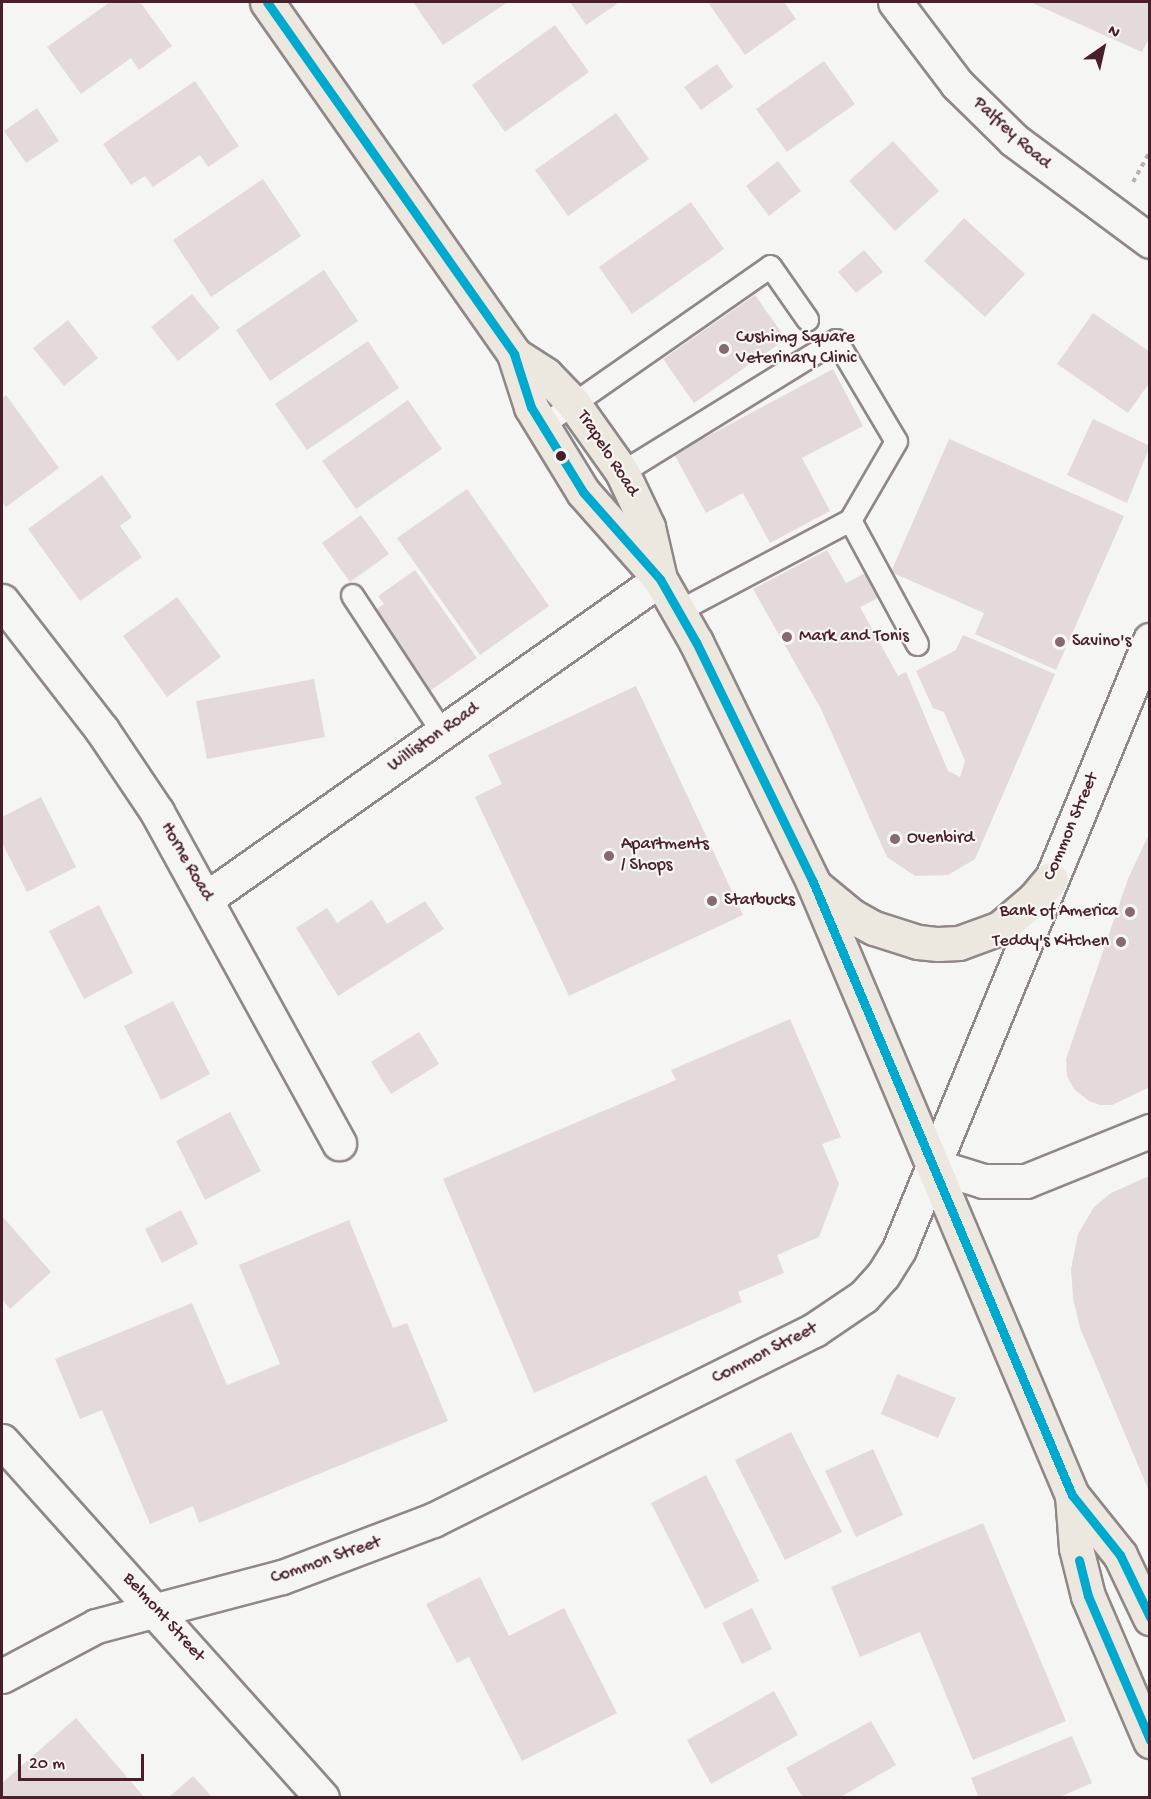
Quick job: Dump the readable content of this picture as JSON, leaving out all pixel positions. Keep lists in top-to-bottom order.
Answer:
{
  "streets": {
    "main road": [
      "Palfrey Road",
      "Trapelo Road",
      "Williston Road",
      "Common Street",
      "Horne Road",
      "Belmont Street"
    ]
  },
  "crossings": [
    ["Trapelo Road", "Williston Road"],
    ["Trapelo Road", "Common Street"],
    ["Williston Road", "Horne Road"],
    ["Common Street", "Belmont Street"]
  ],
  "places": [
    "Cushimg Square Veterinary Clinic",
    "Mark and Tonis",
    "Savino's",
    "Ovenbird",
    "Apartments / Shops",
    "Starbucks",
    "Bank of America",
    "Teddy's Kitchen"
  ],
  "scale_bar": "20 m",
  "north": "top right"
}
